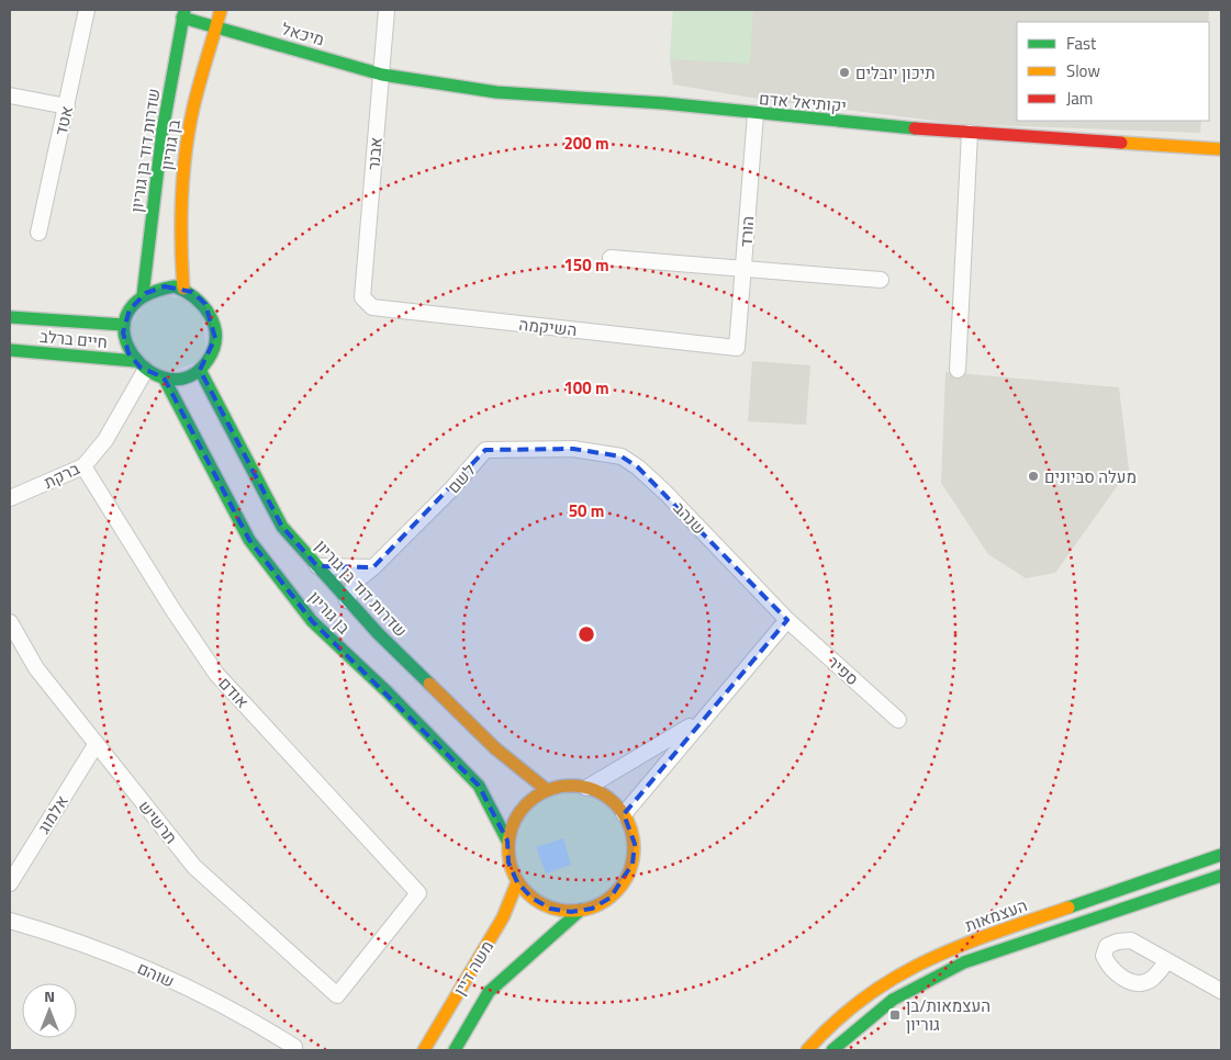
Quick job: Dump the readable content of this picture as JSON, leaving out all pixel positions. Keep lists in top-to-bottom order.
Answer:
{
  "streets": {
    "street": [
      "מיכאל",
      "יקותיאל אדם",
      "אטד",
      "בן גוריון",
      "שדרות דוד בן גוריון",
      "אבנר",
      "הורד",
      "השיקמה",
      "חיים ברלב",
      "ברקת",
      "לשם",
      "שנהב",
      "ספיר",
      "אודם",
      "אלמוג",
      "תרשיש",
      "העצמאות",
      "משה דיין",
      "שוהם"
    ]
  },
  "crossings": [
    ["מיכאל", "יקותיאל אדם"],
    ["מיכאל", "בן גוריון"],
    ["מיכאל", "שדרות דוד בן גוריון"],
    ["מיכאל", "אבנר"],
    ["יקותיאל אדם", "אבנר"],
    ["יקותיאל אדם", "הורד"],
    ["בן גוריון", "שדרות דוד בן גוריון"],
    ["בן גוריון", "חיים ברלב"],
    ["בן גוריון", "ברקת"],
    ["בן גוריון", "משה דיין"],
    ["שדרות דוד בן גוריון", "חיים ברלב"],
    ["שדרות דוד בן גוריון", "ברקת"],
    ["שדרות דוד בן גוריון", "לשם"],
    ["שדרות דוד בן גוריון", "משה דיין"],
    ["אבנר", "השיקמה"],
    ["הורד", "השיקמה"],
    ["חיים ברלב", "ברקת"],
    ["ברקת", "אודם"],
    ["לשם", "שנהב"],
    ["שנהב", "ספיר"],
    ["אודם", "תרשיש"],
    ["אלמוג", "תרשיש"]
  ],
  "places": {
    "other": ["תיכון יובלים", "מעלה סביונים"],
    "transit": ["העצמאות/בן גוריון"]
  },
  "legend": ["Fast", "Slow", "Jam"],
  "north": "top",
  "rings": [
    "200 m",
    "150 m",
    "100 m",
    "50 m"
  ]
}
